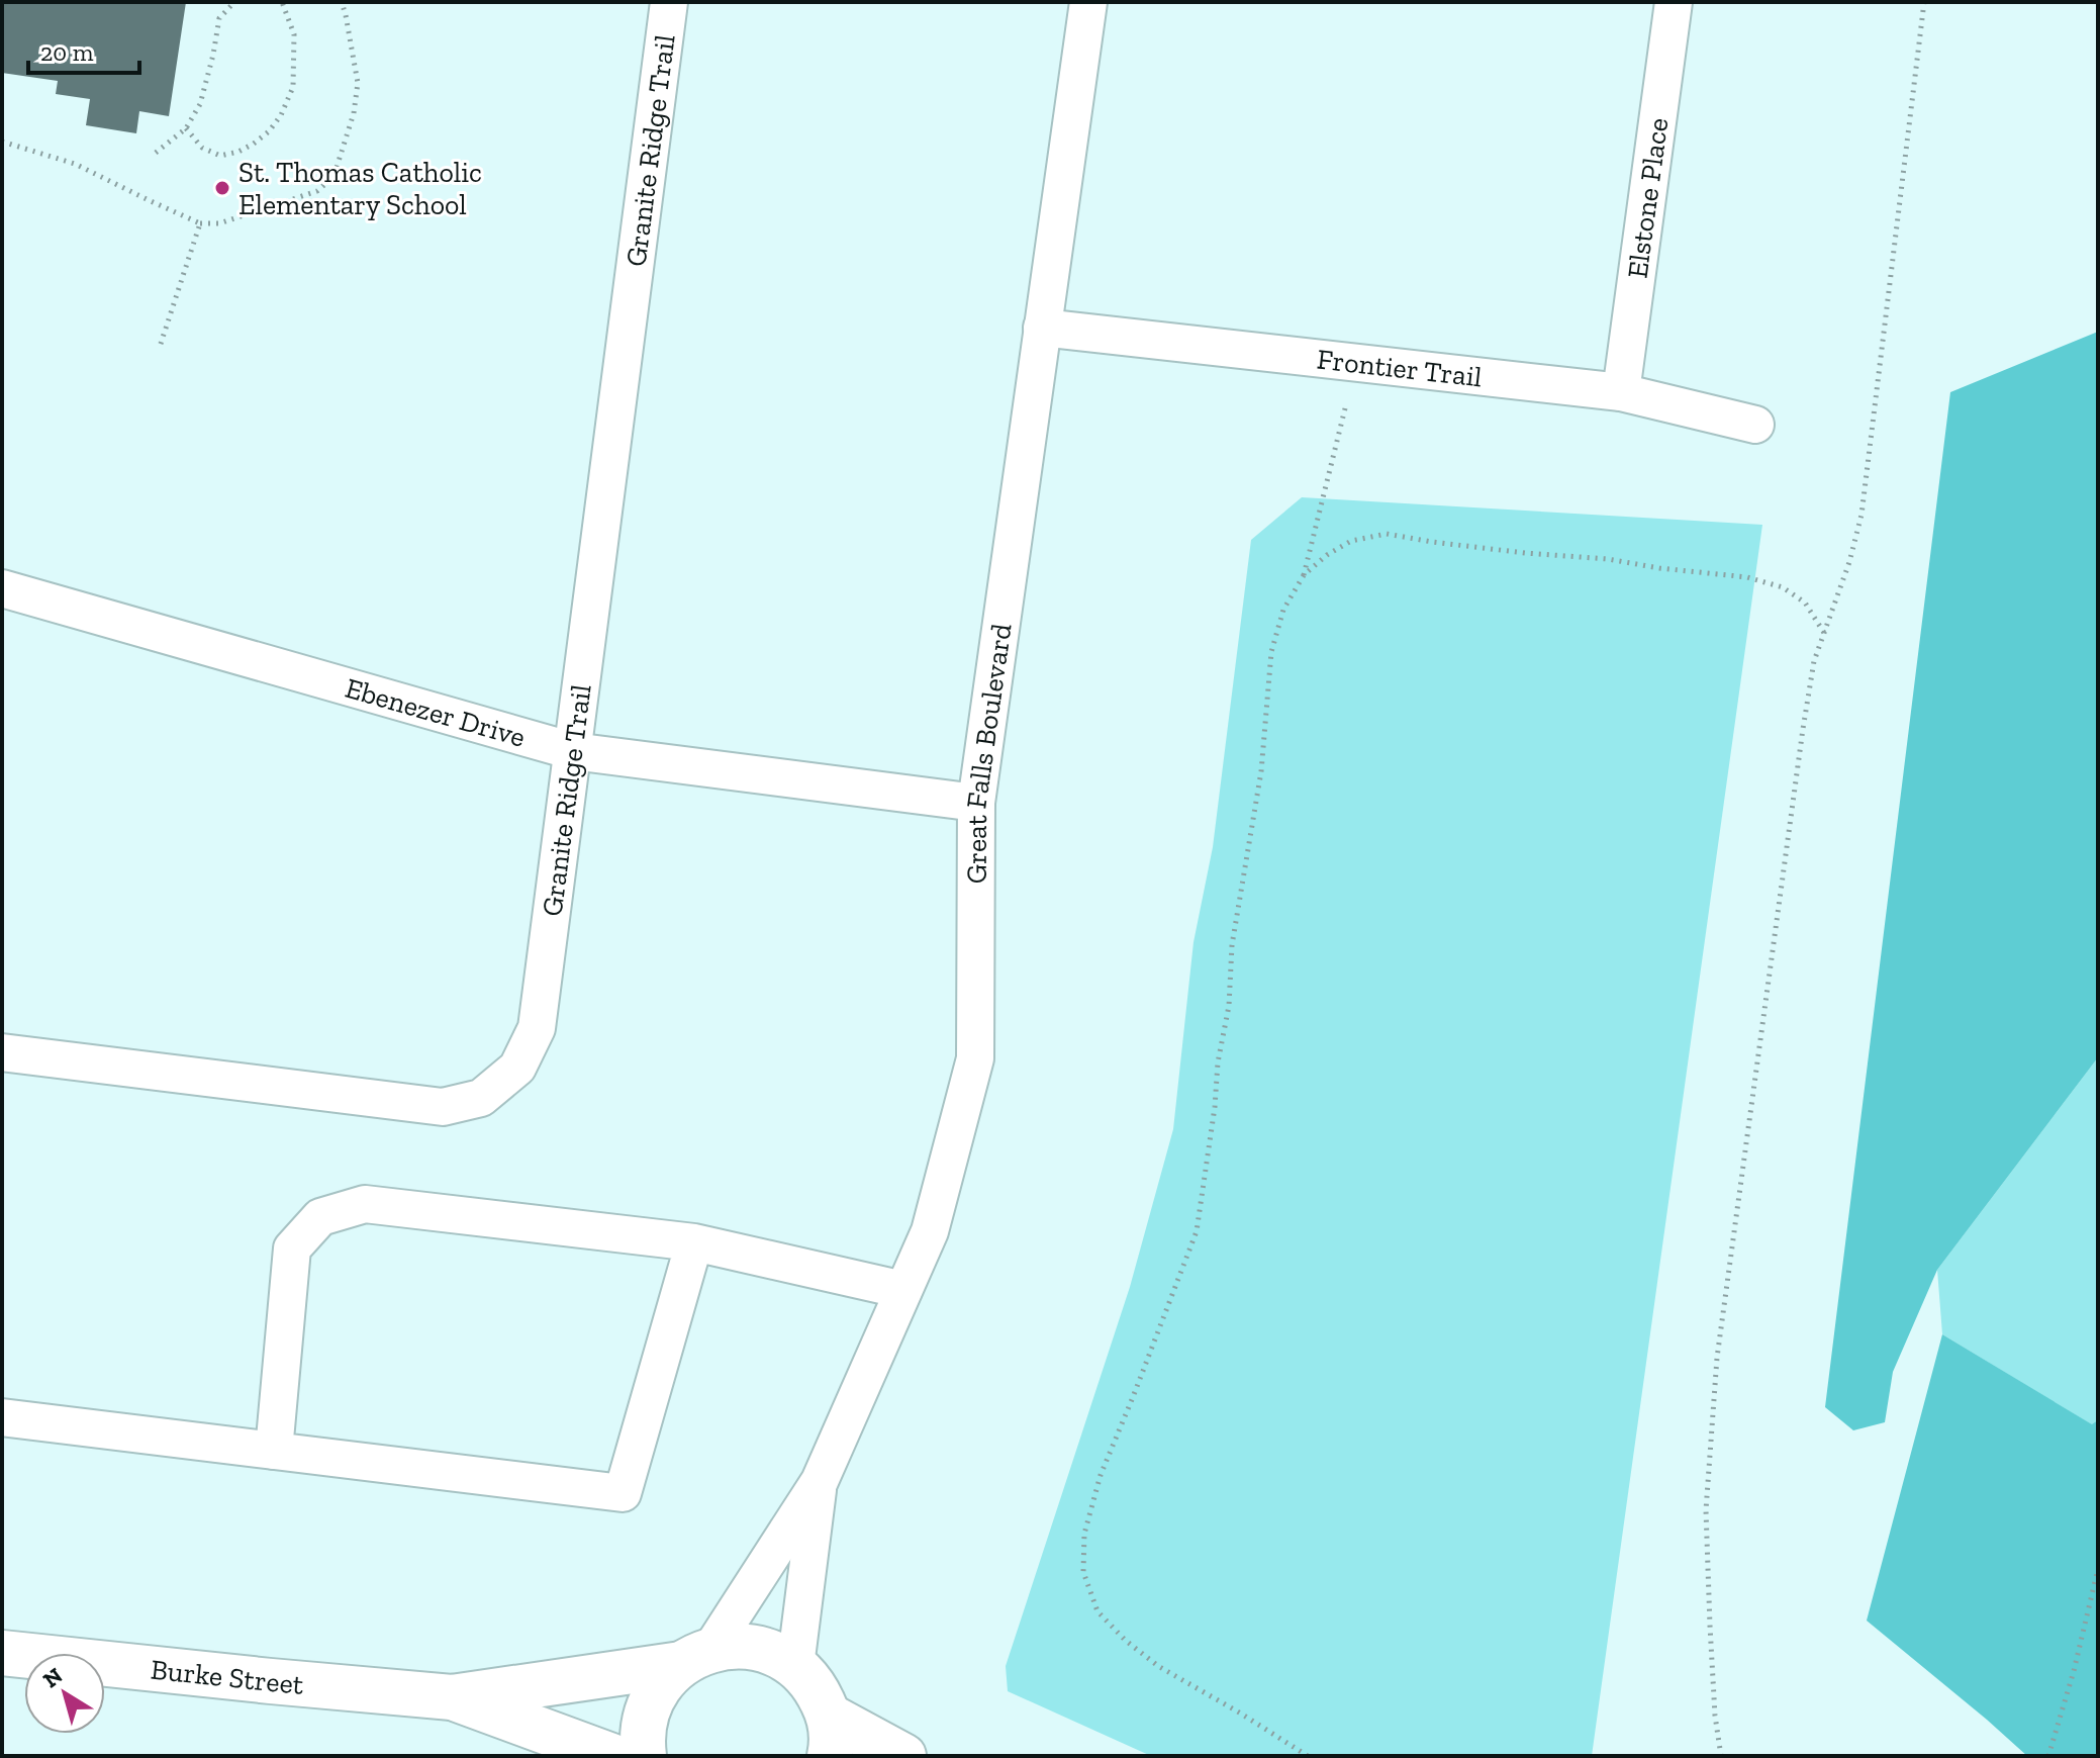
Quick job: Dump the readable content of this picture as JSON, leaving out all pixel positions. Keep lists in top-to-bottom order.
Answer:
{
  "streets": {
    "street": [
      "Granite Ridge Trail",
      "Elstone Place",
      "Frontier Trail",
      "Ebenezer Drive",
      "Great Falls Boulevard",
      "Burke Street"
    ]
  },
  "crossings": [
    ["Granite Ridge Trail", "Ebenezer Drive"],
    ["Elstone Place", "Frontier Trail"],
    ["Frontier Trail", "Great Falls Boulevard"],
    ["Ebenezer Drive", "Great Falls Boulevard"],
    ["Great Falls Boulevard", "Burke Street"]
  ],
  "places": ["St. Thomas Catholic Elementary School"],
  "scale_bar": "20 m",
  "north": "top left"
}
